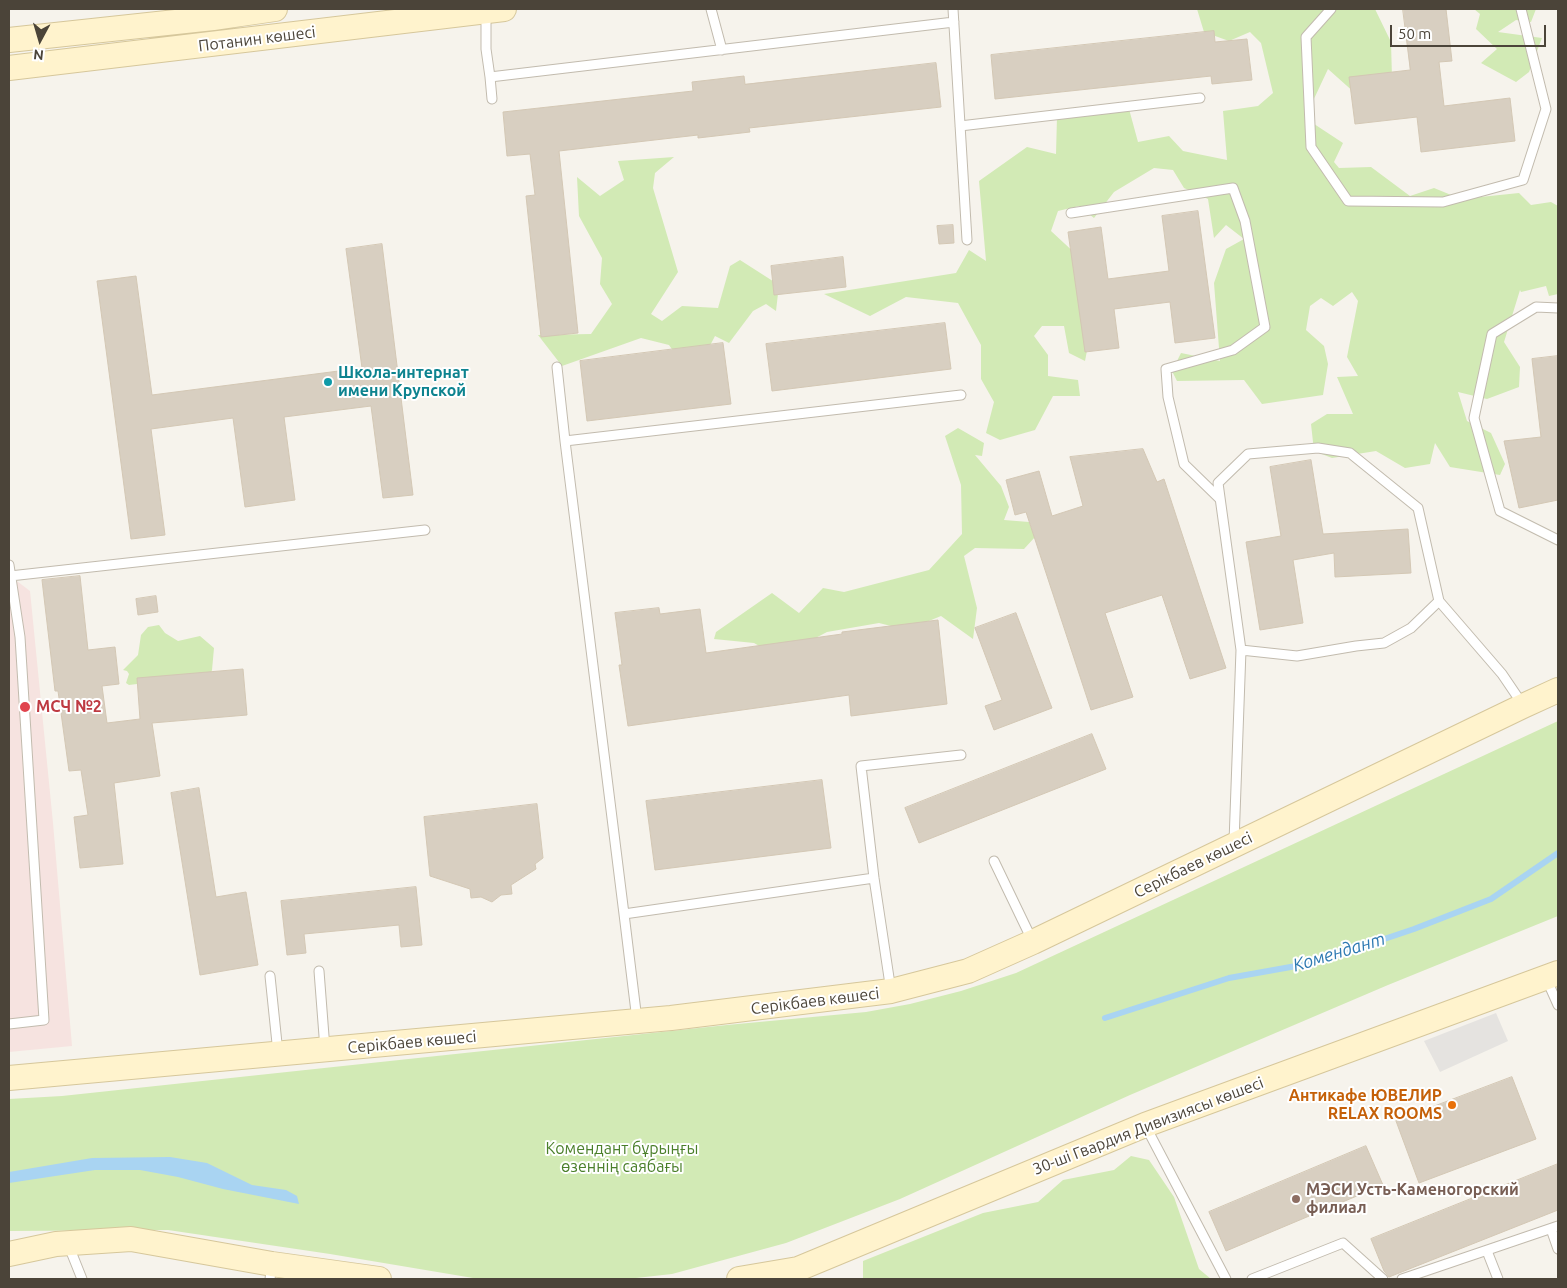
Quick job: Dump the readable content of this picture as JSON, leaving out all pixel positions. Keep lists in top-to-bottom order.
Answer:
{
  "streets": {
    "street": ["Потанин көшесі", "Серікбаев көшесі", "30-ші Гвардия Дивизиясы көшесі"]
  },
  "water": ["Комендант"],
  "parks": ["Комендант бұрыңғы өзеннің саябағы"],
  "places": [
    "Школа-интернат имени Крупской",
    "МСЧ №2",
    "Антикафе ЮВЕЛИР RELAX ROOMS",
    "МЭСИ Усть-Каменогорский филиал"
  ],
  "scale_bar": "50 m",
  "north": "bottom"
}
